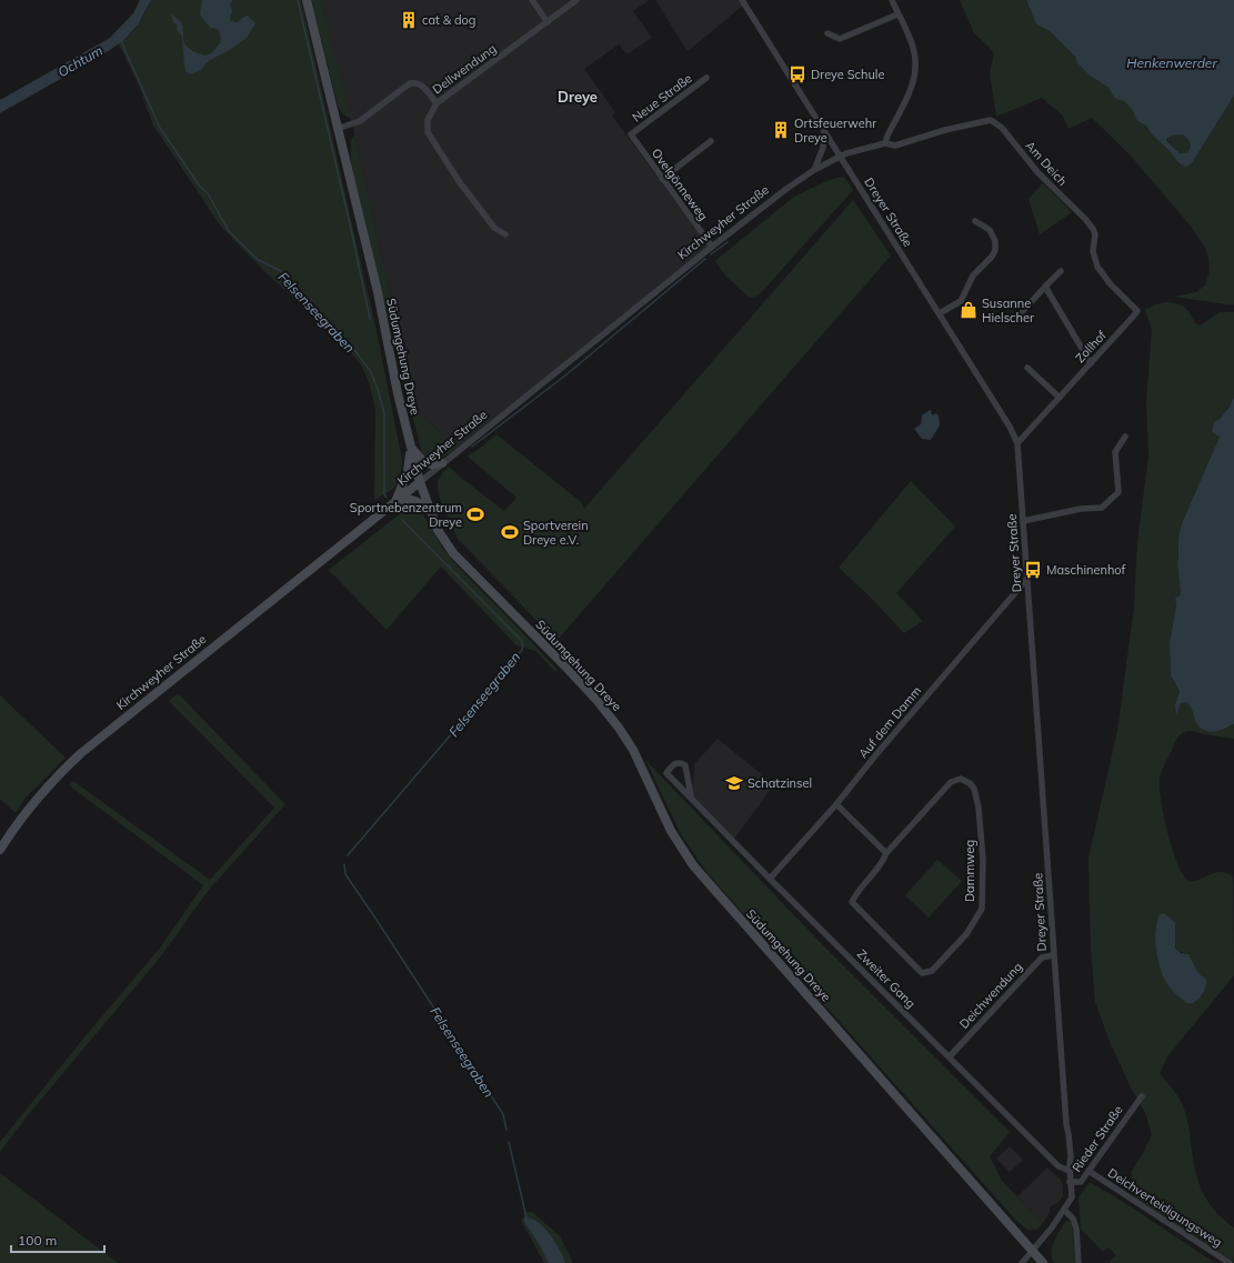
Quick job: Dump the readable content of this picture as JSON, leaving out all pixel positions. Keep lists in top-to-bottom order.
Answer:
{
  "streets": {
    "main road": ["Kirchweyher Straße", "Südumgehung Dreye"],
    "street": [
      "Dellwendung",
      "Neue Straße",
      "Am Deich",
      "Ovelgönneweg",
      "Dreyer Straße",
      "Zollhof",
      "Auf dem Damm",
      "Dammweg",
      "Zweiter Gang",
      "Deichwendung",
      "Rieder Straße",
      "Deichverteidigungsweg"
    ]
  },
  "crossings": [
    ["Neue Straße", "Ovelgönneweg"],
    ["Am Deich", "Dreyer Straße"],
    ["Am Deich", "Kirchweyher Straße"],
    ["Am Deich", "Zollhof"],
    ["Ovelgönneweg", "Kirchweyher Straße"],
    ["Dreyer Straße", "Kirchweyher Straße"],
    ["Dreyer Straße", "Zollhof"],
    ["Dreyer Straße", "Auf dem Damm"],
    ["Dreyer Straße", "Zweiter Gang"],
    ["Dreyer Straße", "Deichwendung"],
    ["Dreyer Straße", "Rieder Straße"],
    ["Kirchweyher Straße", "Südumgehung Dreye"],
    ["Südumgehung Dreye", "Rieder Straße"],
    ["Auf dem Damm", "Zweiter Gang"],
    ["Zweiter Gang", "Deichwendung"],
    ["Rieder Straße", "Deichverteidigungsweg"]
  ],
  "districts": ["Dreye"],
  "water": ["Ochtum", "Henkenwerder", "Felsenseegraben"],
  "places": {
    "building": ["cat & dog", "Ortsfeuerwehr Dreye"],
    "bus stop": ["Dreye Schule", "Maschinenhof"],
    "shop": ["Susanne Hielscher"],
    "sports": ["Sportnebenzentrum Dreye", "Sportverein Dreye e.V."],
    "school or university": ["Schatzinsel"]
  },
  "scale_bar": "100 m"
}
